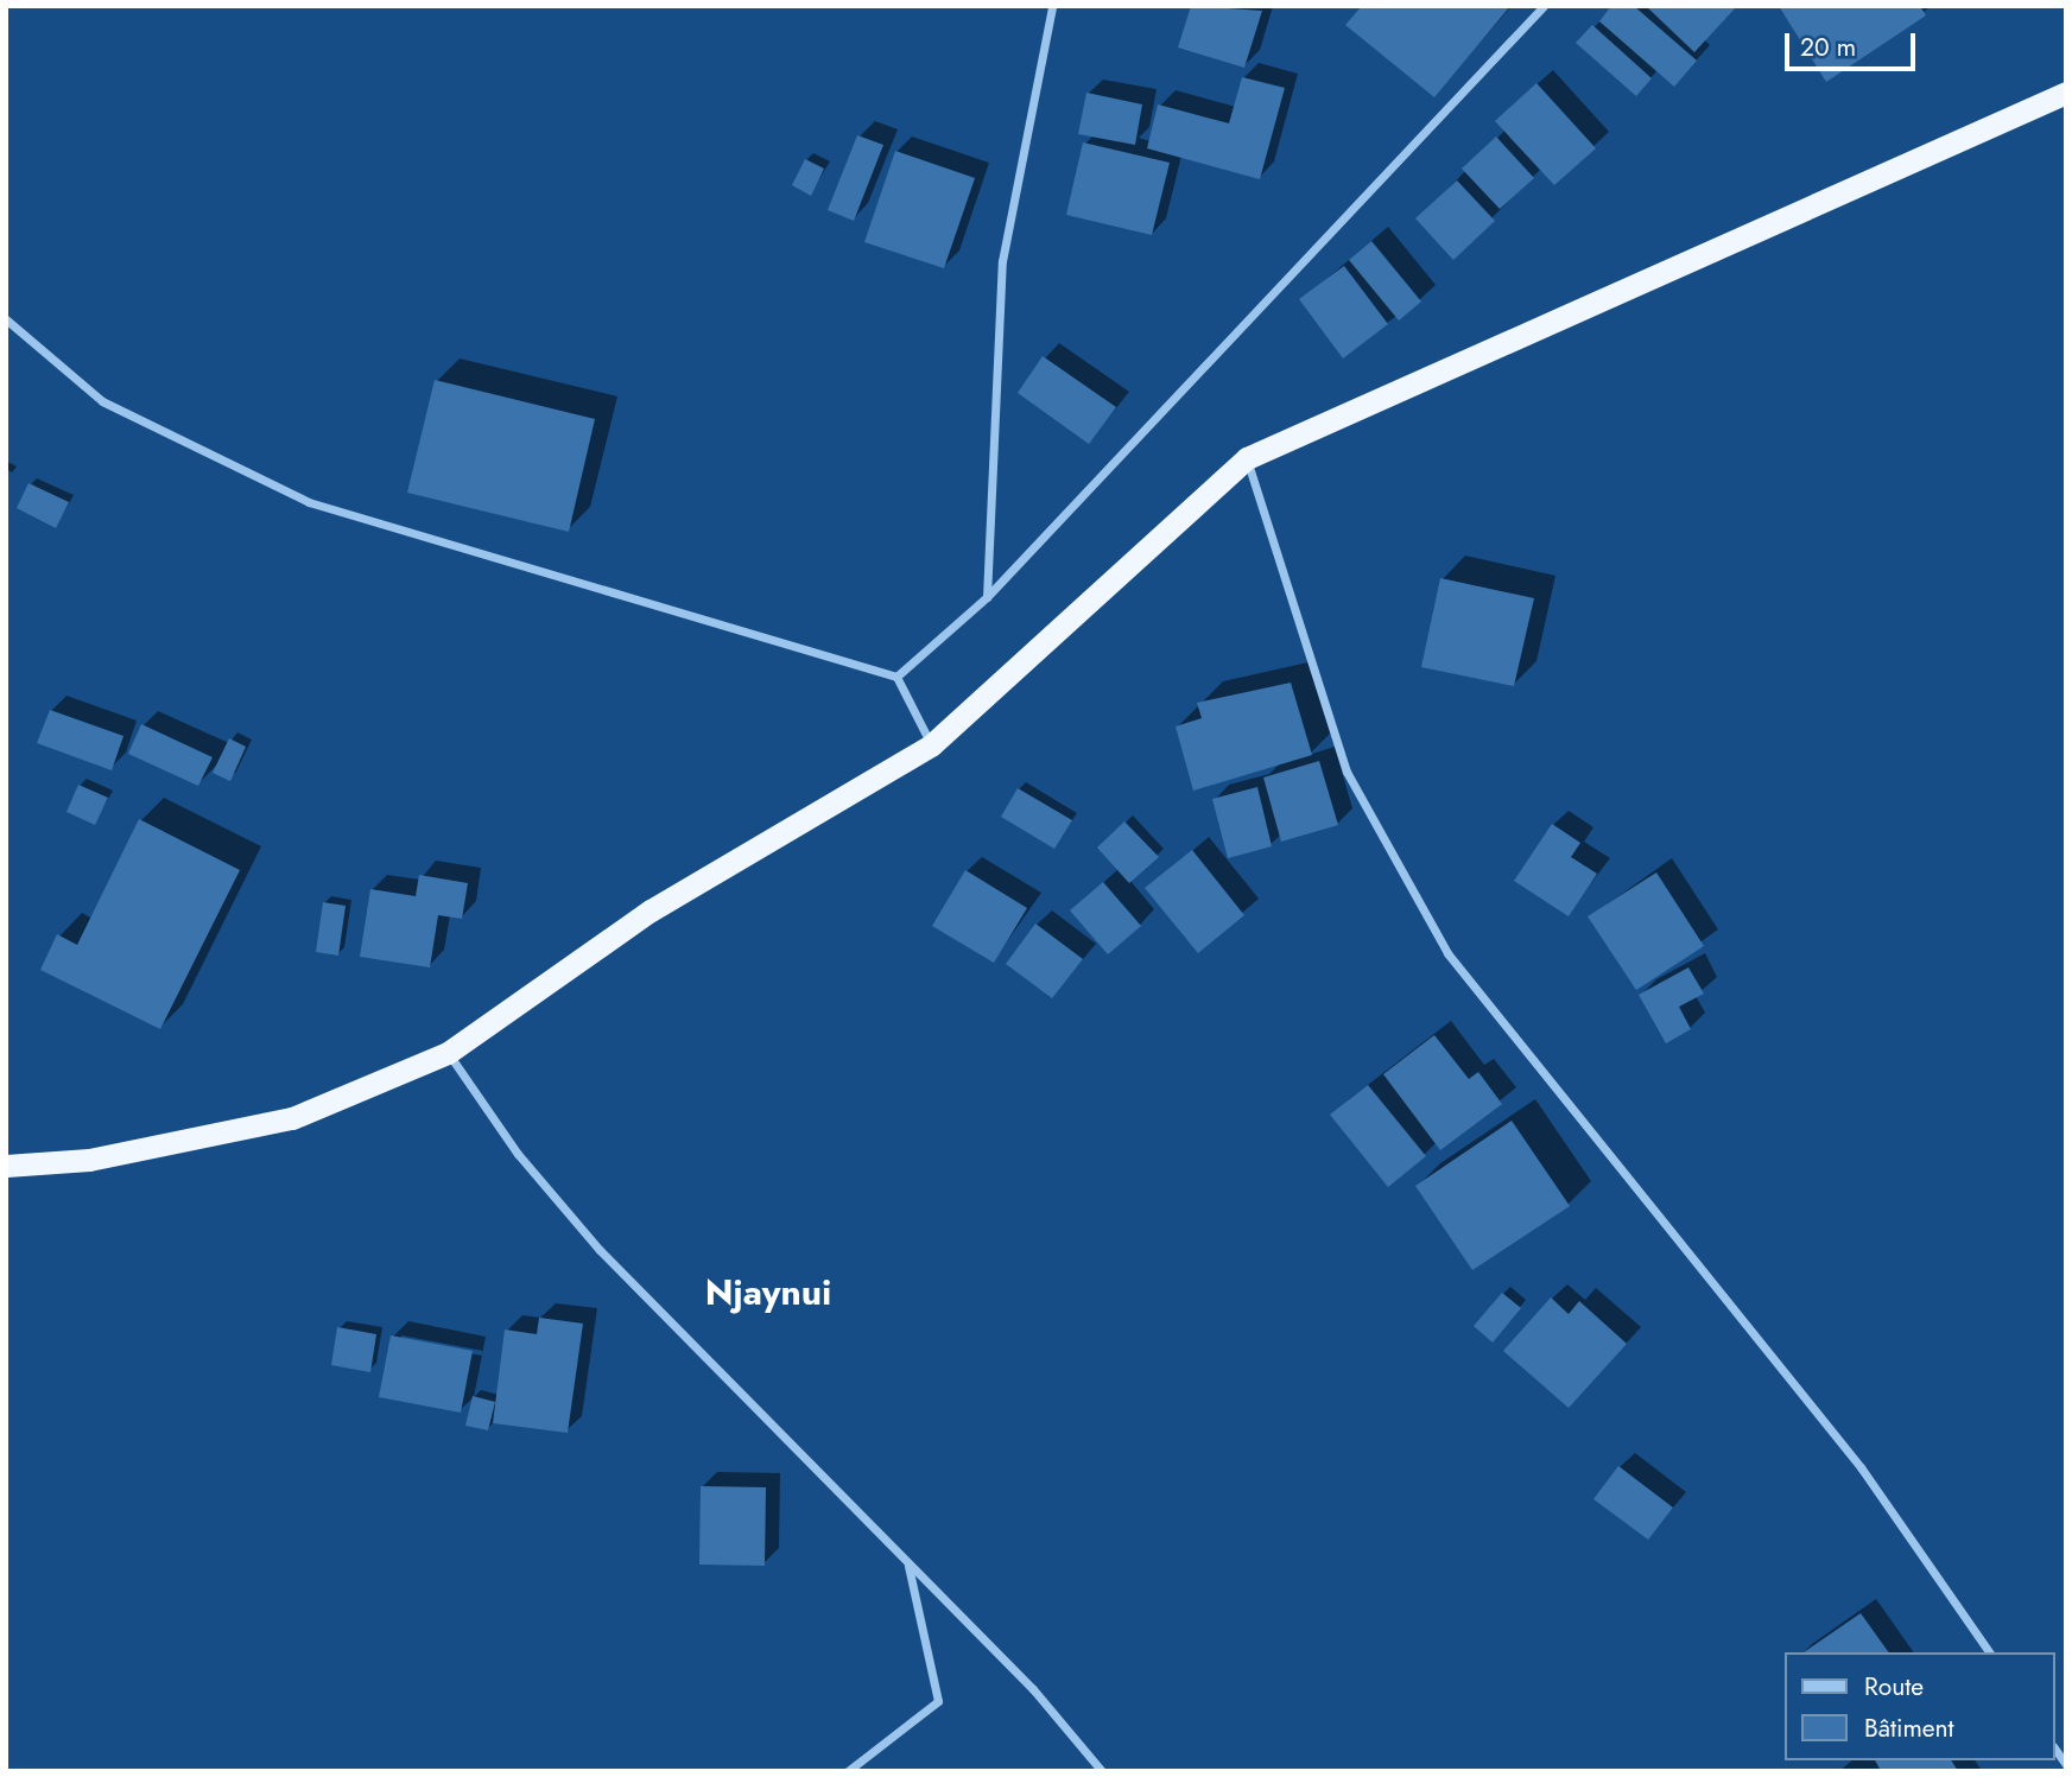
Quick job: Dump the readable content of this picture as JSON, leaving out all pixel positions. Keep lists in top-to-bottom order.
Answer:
{
  "districts": ["Njaynui"],
  "legend": ["Route", "Bâtiment"],
  "scale_bar": "20 m"
}
